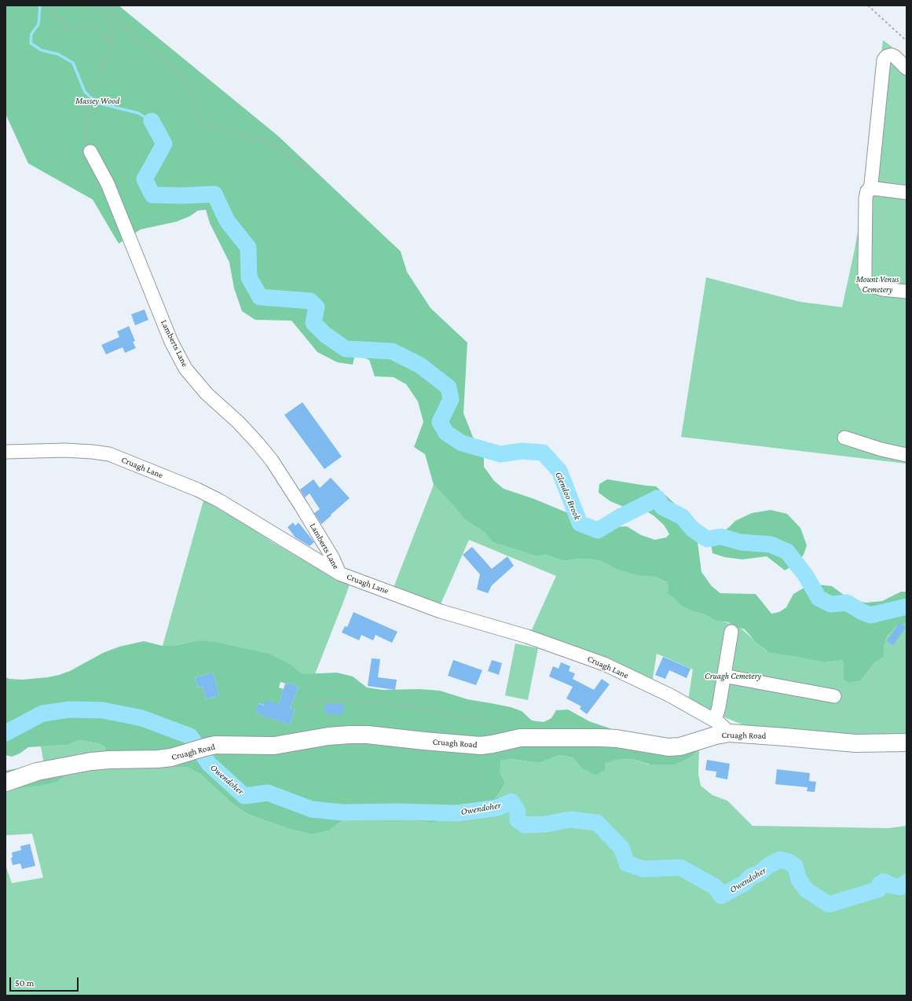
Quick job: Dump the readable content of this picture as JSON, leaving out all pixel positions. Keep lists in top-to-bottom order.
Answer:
{
  "streets": {
    "main road": ["Cruagh Road"],
    "street": ["Lamberts Lane", "Cruagh Lane"]
  },
  "crossings": [
    ["Lamberts Lane", "Cruagh Lane"],
    ["Cruagh Lane", "Cruagh Road"]
  ],
  "water": ["Glendoo Brook", "Owendoher"],
  "parks": ["Massey Wood", "Mount Venus Cemetery", "Cruagh Cemetery"],
  "scale_bar": "50 m"
}
